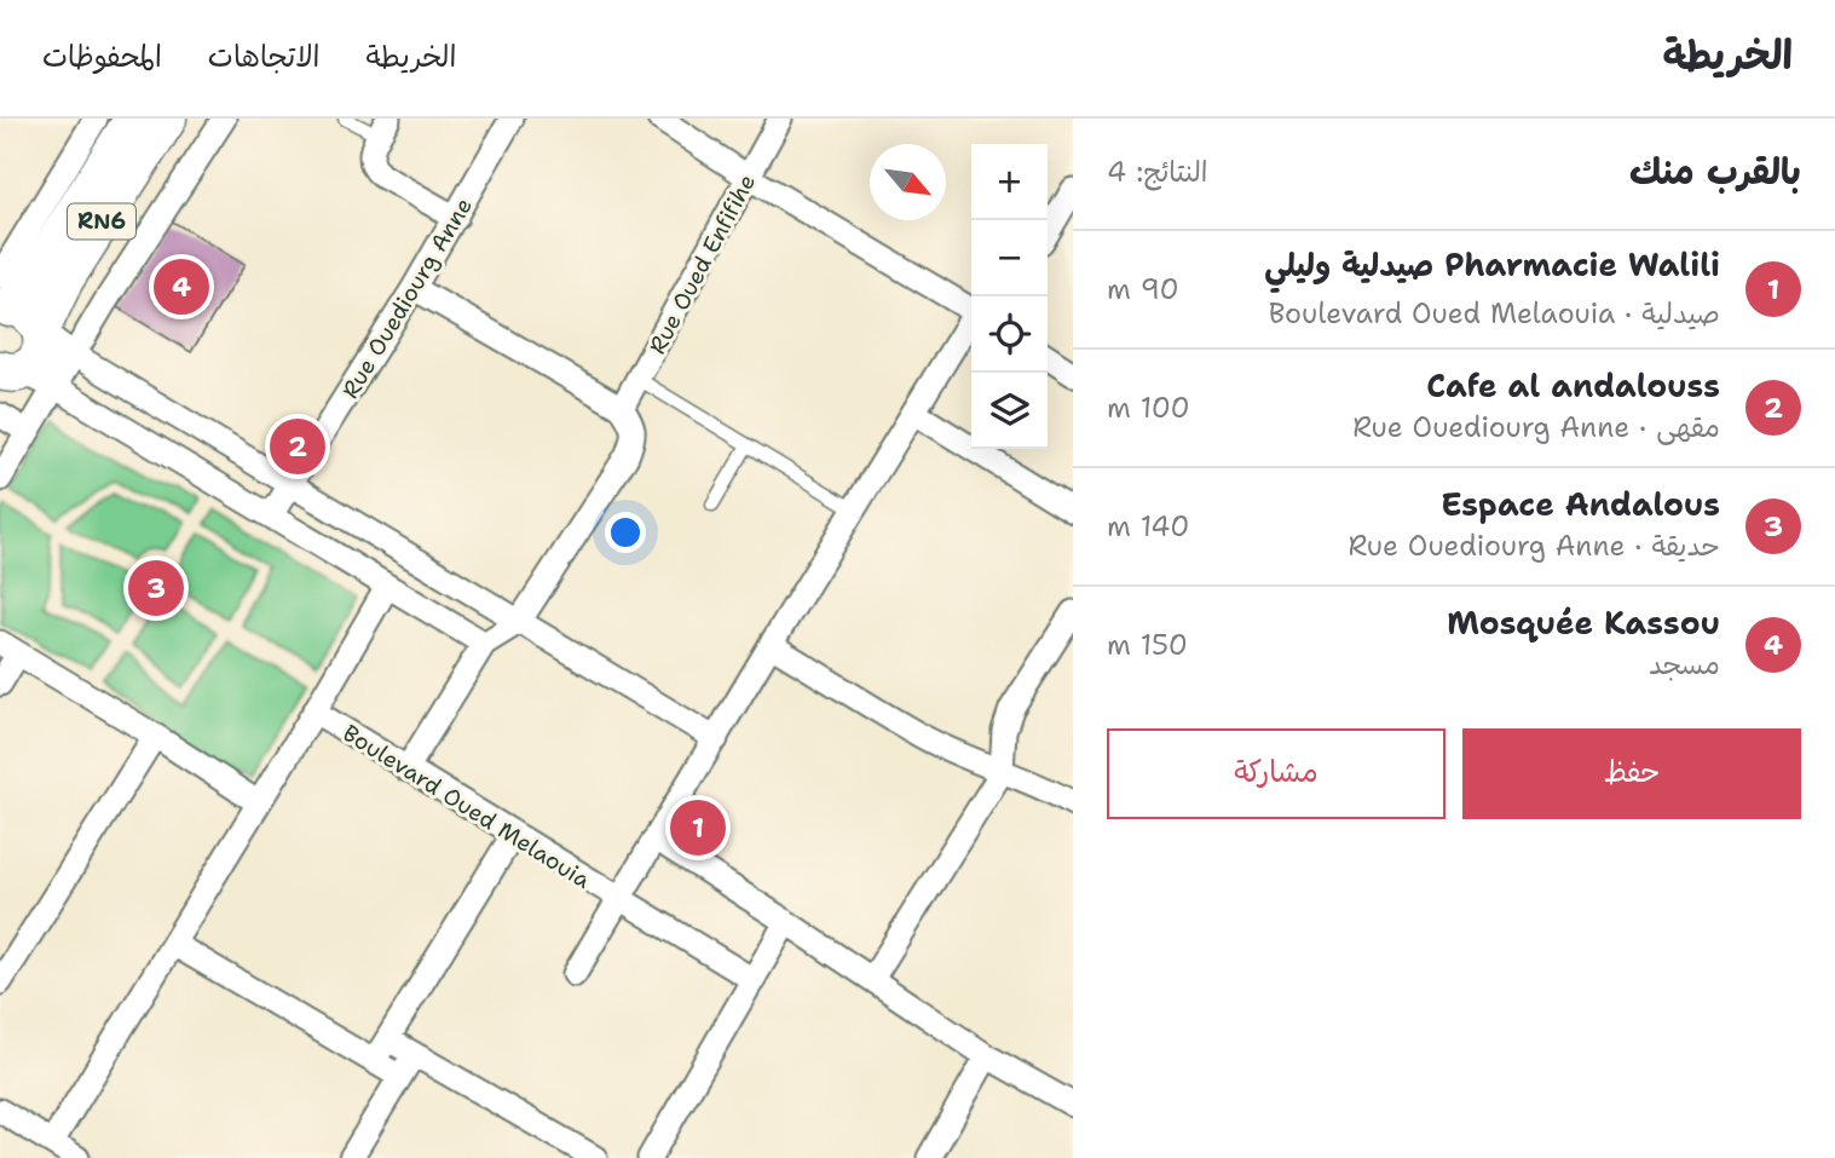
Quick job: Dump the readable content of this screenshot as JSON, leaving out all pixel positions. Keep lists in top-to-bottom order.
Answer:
{
  "streets": {
    "main road": ["RN6"],
    "street": ["Rue Oued Enfifihe", "Rue Ouediourg Anne", "Boulevard Oued Melaouia"]
  },
  "north": "bottom right",
  "page": {
    "header": "الخريطة",
    "nav": ["الخريطة", "الاتجاهات", "المحفوظات"],
    "heading": ["بالقرب منك", "النتائج: 4"],
    "map_buttons": ["+", "−"],
    "list": [
      {
        "mark": "1",
        "name": "Pharmacie Walili صيدلية وليلي",
        "note": "صيدلية · Boulevard Oued Melaouia",
        "value": "90 m"
      },
      {
        "mark": "2",
        "name": "Cafe al andalouss",
        "note": "مقهى · Rue Ouediourg Anne",
        "value": "100 m"
      },
      {
        "mark": "3",
        "name": "Espace Andalous",
        "note": "حديقة · Rue Ouediourg Anne",
        "value": "140 m"
      },
      {
        "mark": "4",
        "name": "Mosquée Kassou",
        "note": "مسجد",
        "value": "150 m"
      }
    ],
    "pins": [
      "4",
      "2",
      "3",
      "1"
    ],
    "buttons": ["حفظ", "مشاركة"]
  }
}
